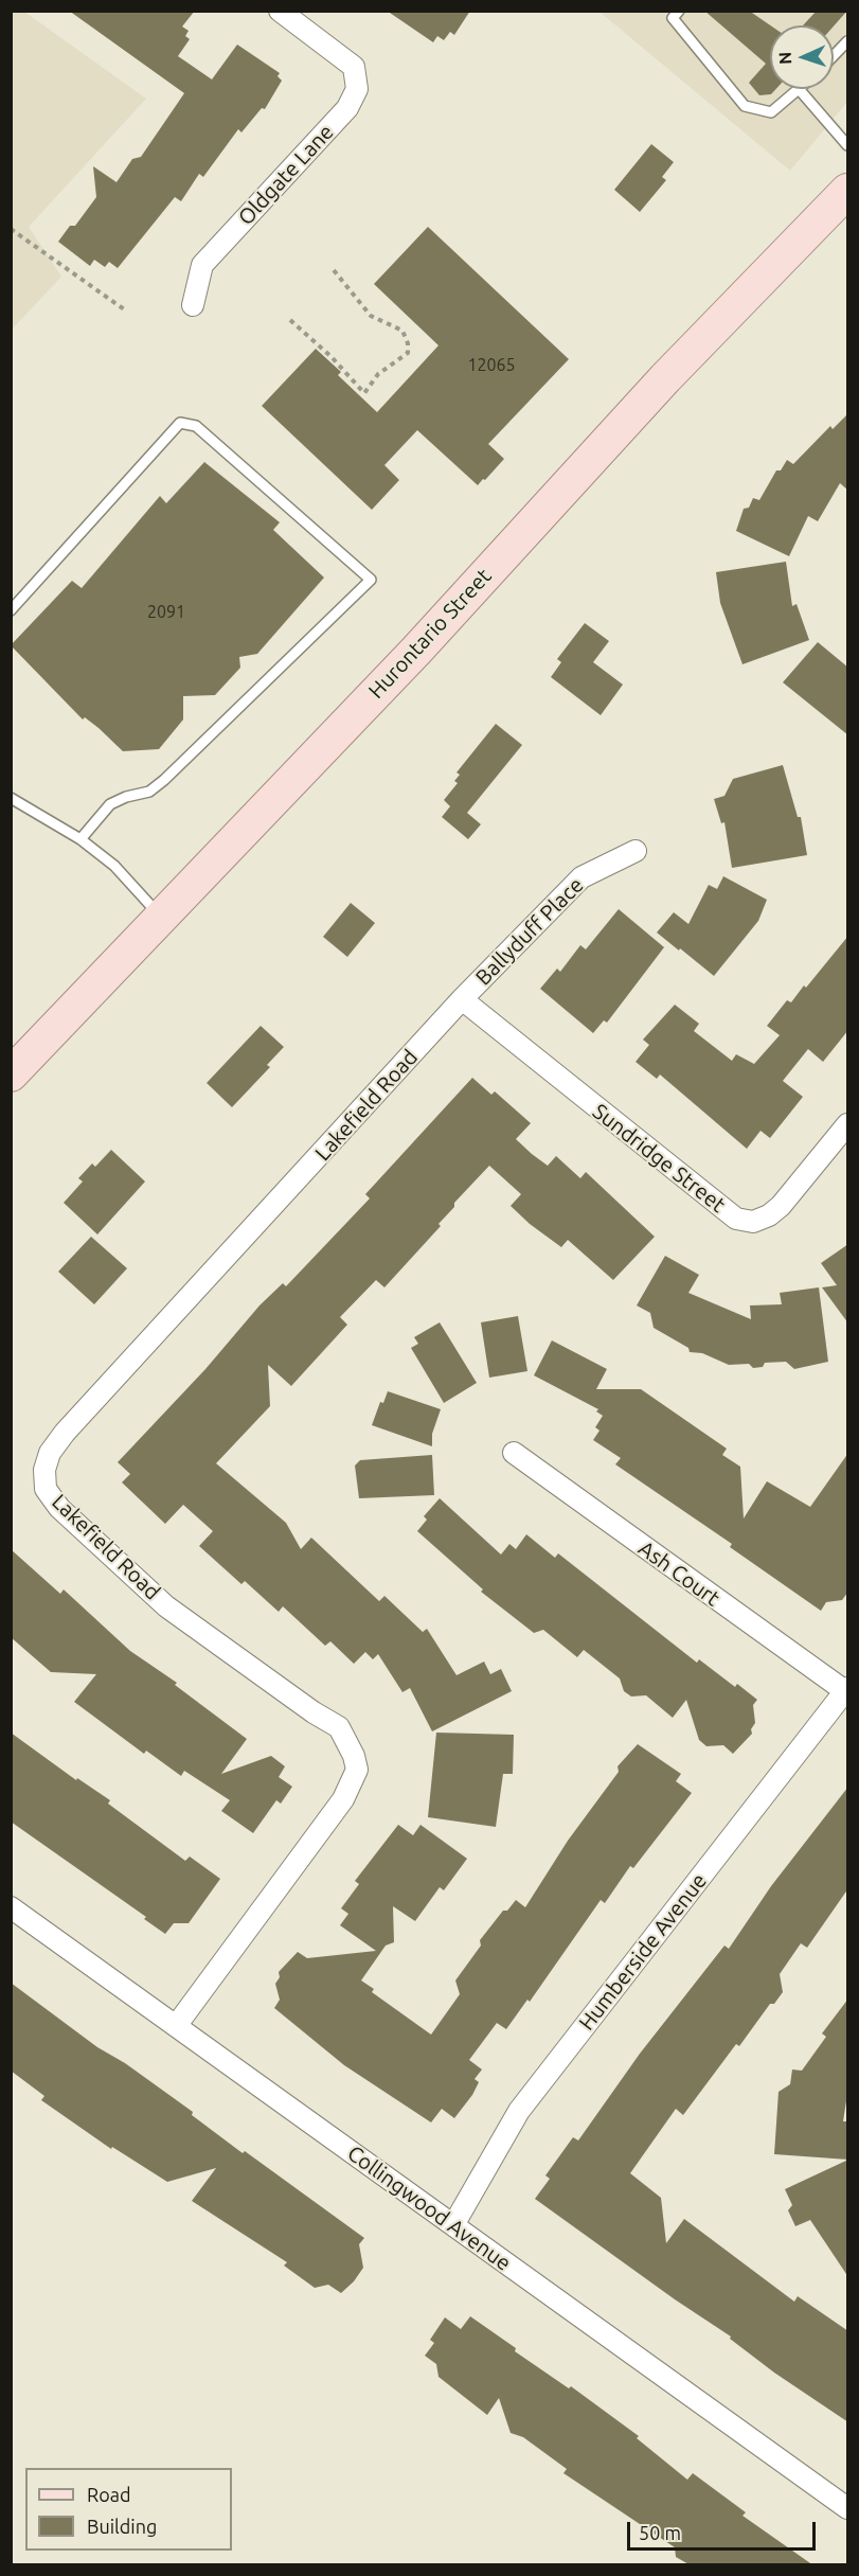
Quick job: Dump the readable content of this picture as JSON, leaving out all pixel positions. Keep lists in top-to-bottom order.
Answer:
{
  "streets": {
    "main road": ["Hurontario Street"],
    "street": [
      "Oldgate Lane",
      "Ballyduff Place",
      "Lakefield Road",
      "Sundridge Street",
      "Ash Court",
      "Humberside Avenue",
      "Collingwood Avenue"
    ]
  },
  "crossings": [
    ["Ballyduff Place", "Lakefield Road"],
    ["Ballyduff Place", "Sundridge Street"],
    ["Lakefield Road", "Sundridge Street"],
    ["Lakefield Road", "Collingwood Avenue"],
    ["Ash Court", "Humberside Avenue"],
    ["Humberside Avenue", "Collingwood Avenue"]
  ],
  "house_numbers": ["12065", "2091"],
  "legend": ["Road", "Building"],
  "scale_bar": "50 m",
  "north": "left"
}
